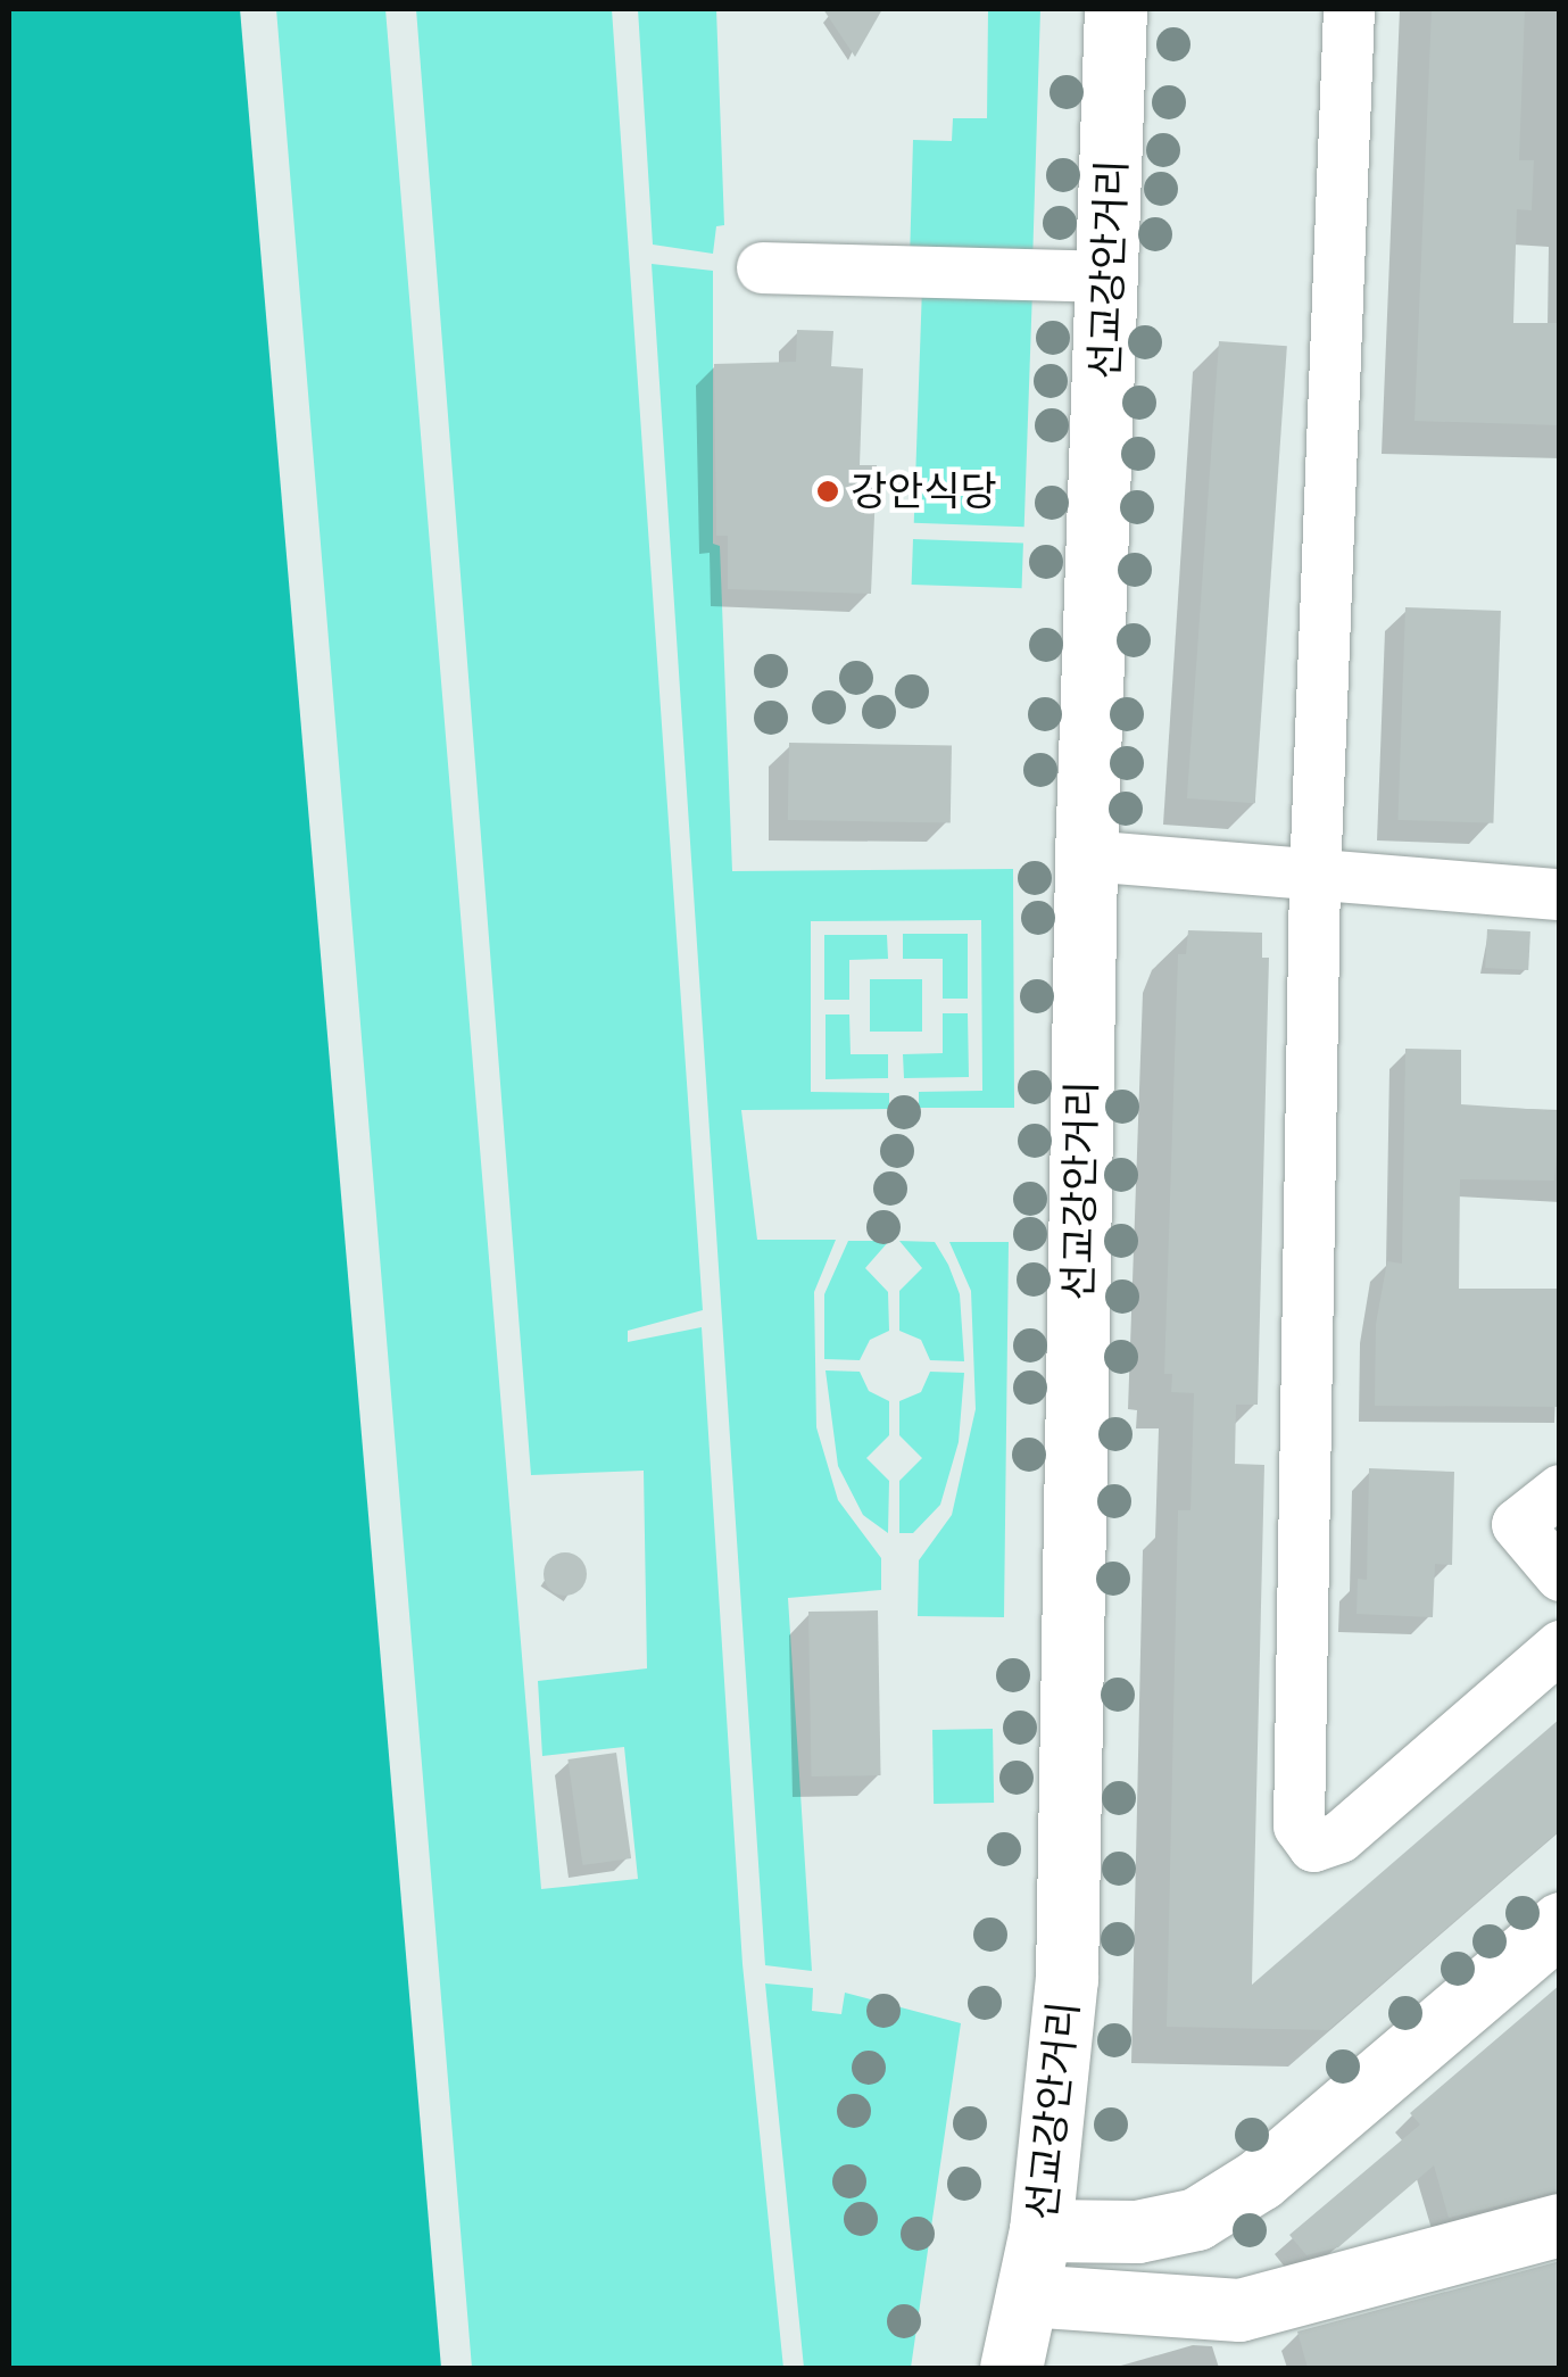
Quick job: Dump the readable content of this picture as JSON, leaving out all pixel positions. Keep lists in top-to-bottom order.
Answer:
{
  "streets": {
    "main road": ["선교강안거리"]
  },
  "places": ["강안식당"]
}
